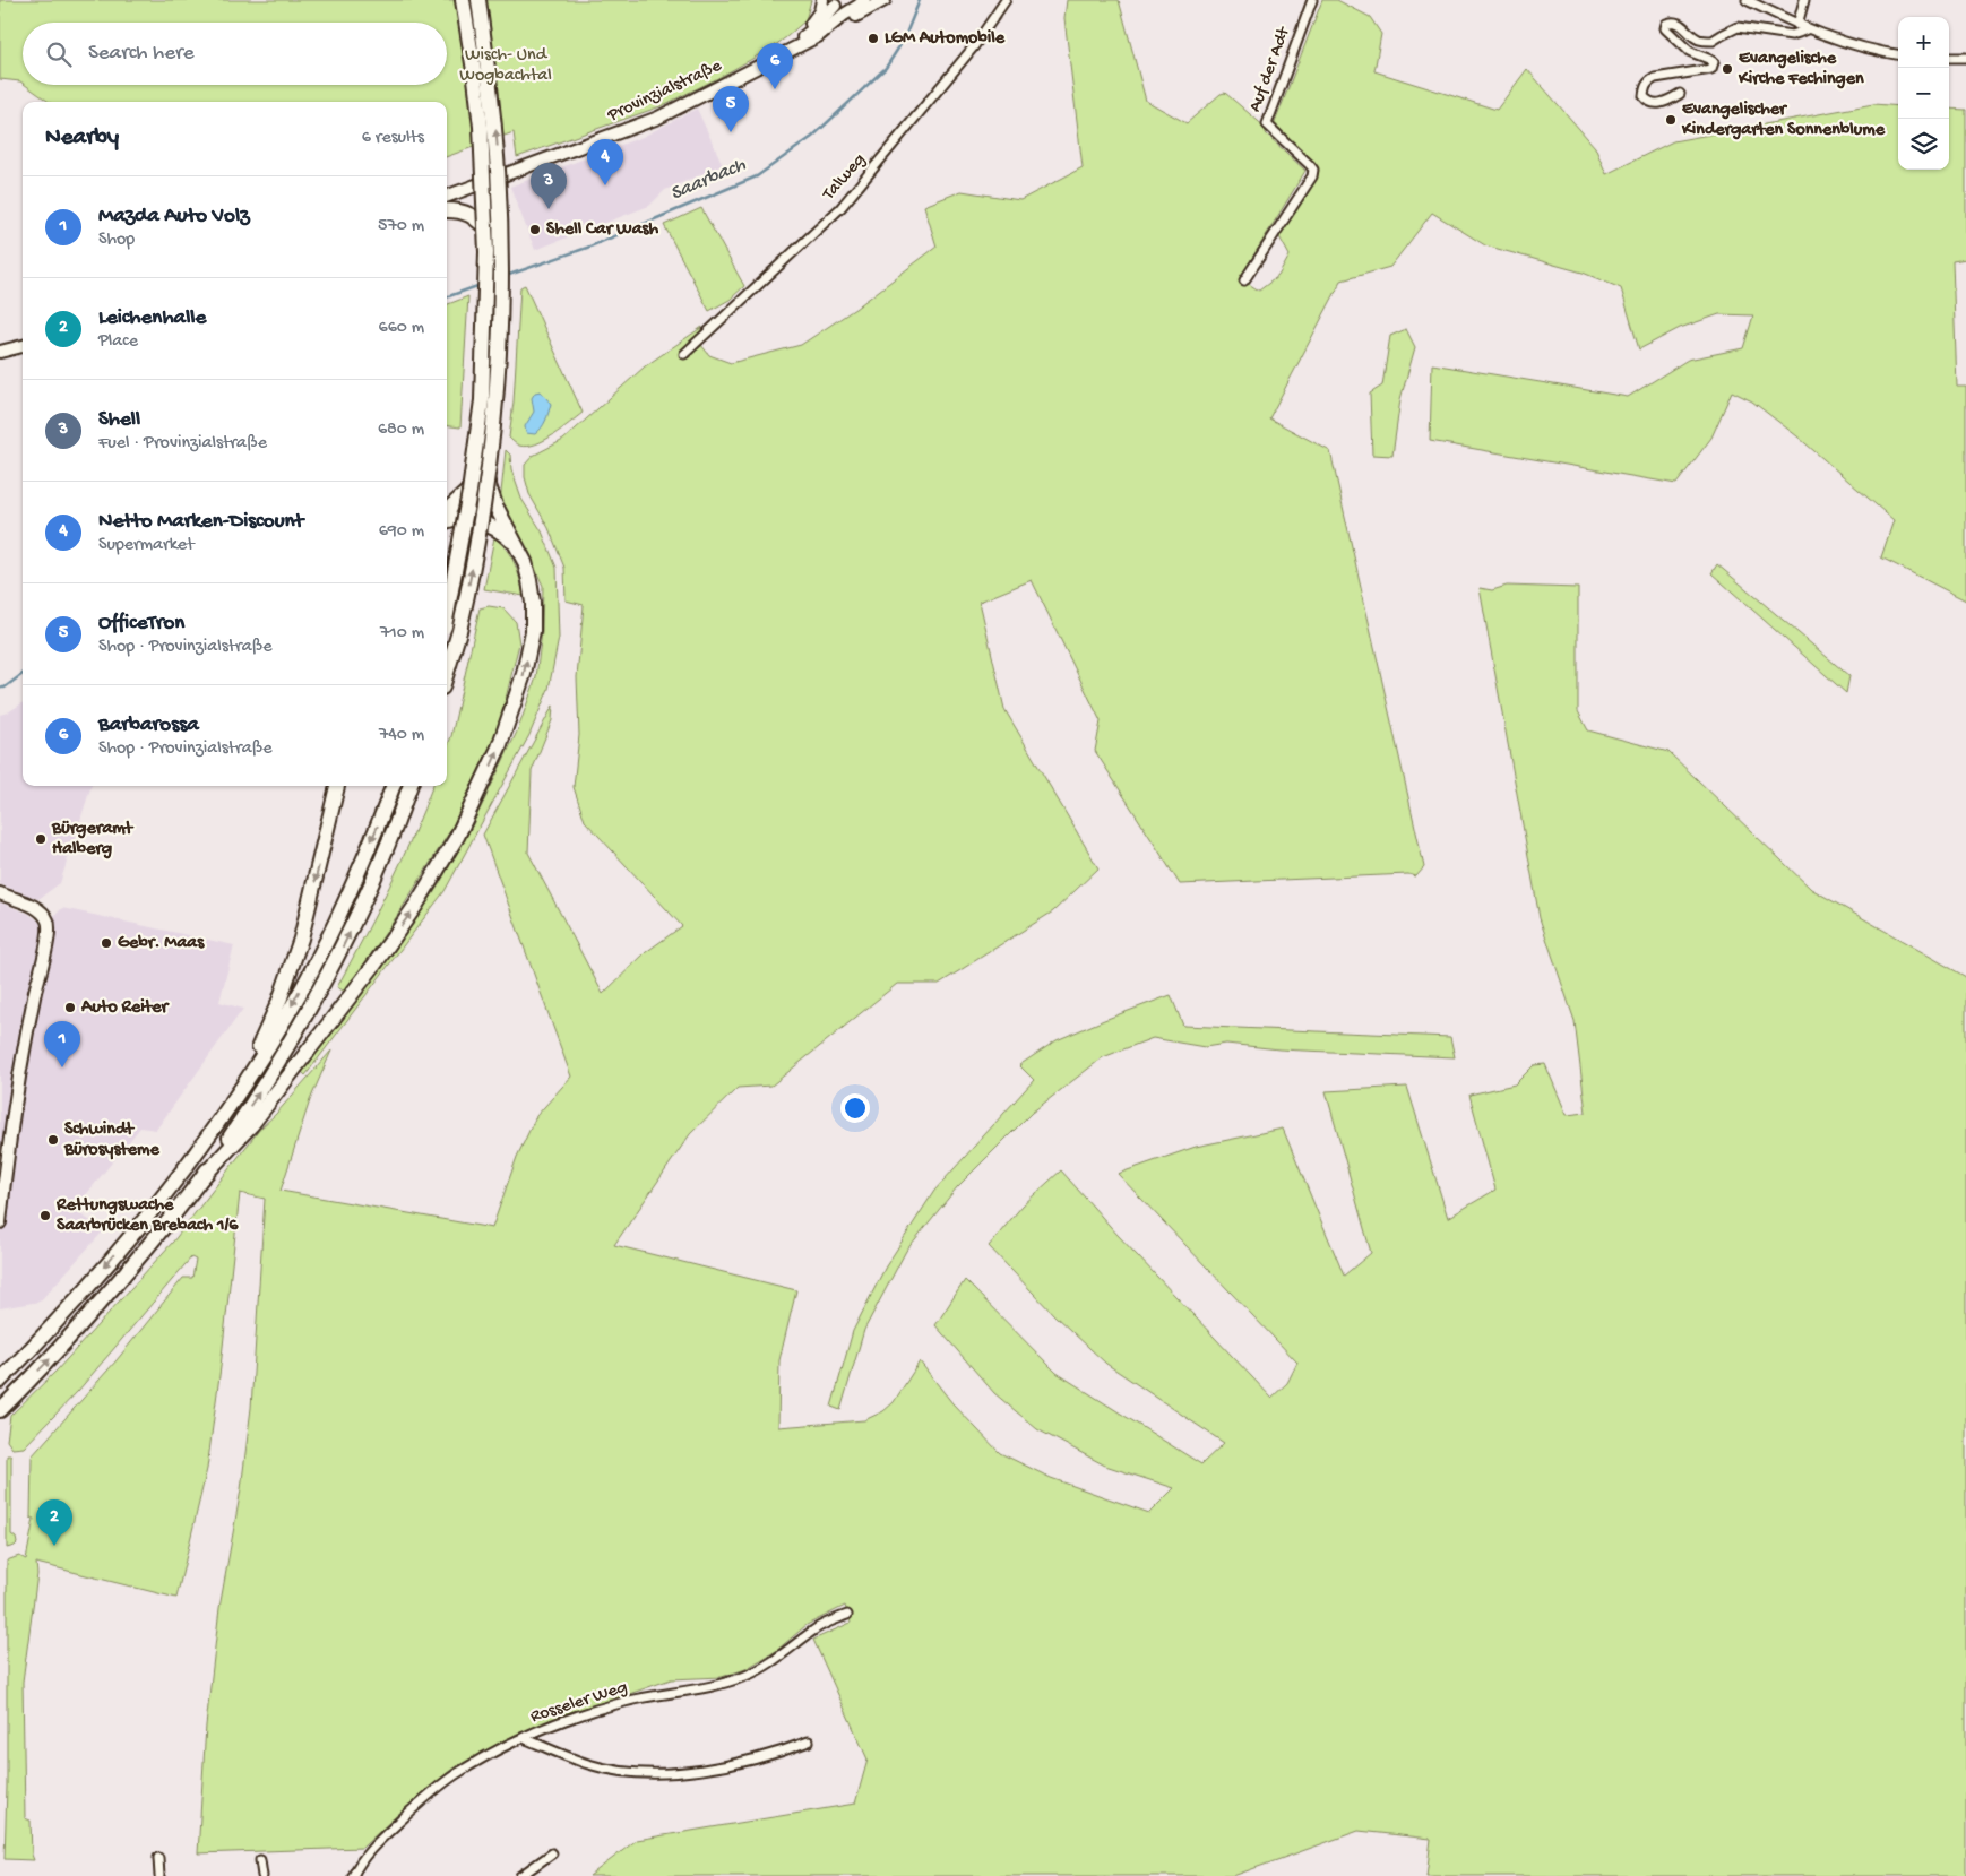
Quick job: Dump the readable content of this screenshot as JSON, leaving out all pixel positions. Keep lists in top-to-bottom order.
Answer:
{
  "streets": {
    "main road": ["Provinzialstraße"],
    "street": ["Auf der Adt", "Talweg", "Rosseler Weg"]
  },
  "water": ["Saarbach"],
  "parks": ["Wisch- Und Wogbachtal"],
  "places": [
    "LGM Automobile",
    "Evangelische Kirche Fechingen",
    "Evangelischer Kindergarten Sonnenblume",
    "Shell Car Wash",
    "Bürgeramt Halberg",
    "Gebr. Maas",
    "Auto Reiter",
    "Schwindt Bürosysteme",
    "Rettungswache Saarbrücken Brebach 1/6"
  ],
  "page": {
    "map_buttons": ["+", "−"],
    "search": "Search here",
    "pins": [
      "6",
      "5",
      "4",
      "3",
      "1",
      "2"
    ],
    "heading": ["Nearby", "6 results"],
    "list": [
      {
        "mark": "1",
        "name": "Mazda Auto Volz",
        "note": "Shop",
        "value": "570 m"
      },
      {
        "mark": "2",
        "name": "Leichenhalle",
        "note": "Place",
        "value": "660 m"
      },
      {
        "mark": "3",
        "name": "Shell",
        "note": "Fuel · Provinzialstraße",
        "value": "680 m"
      },
      {
        "mark": "4",
        "name": "Netto Marken-Discount",
        "note": "Supermarket",
        "value": "690 m"
      },
      {
        "mark": "5",
        "name": "OfficeTron",
        "note": "Shop · Provinzialstraße",
        "value": "710 m"
      },
      {
        "mark": "6",
        "name": "Barbarossa",
        "note": "Shop · Provinzialstraße",
        "value": "740 m"
      }
    ]
  }
}
